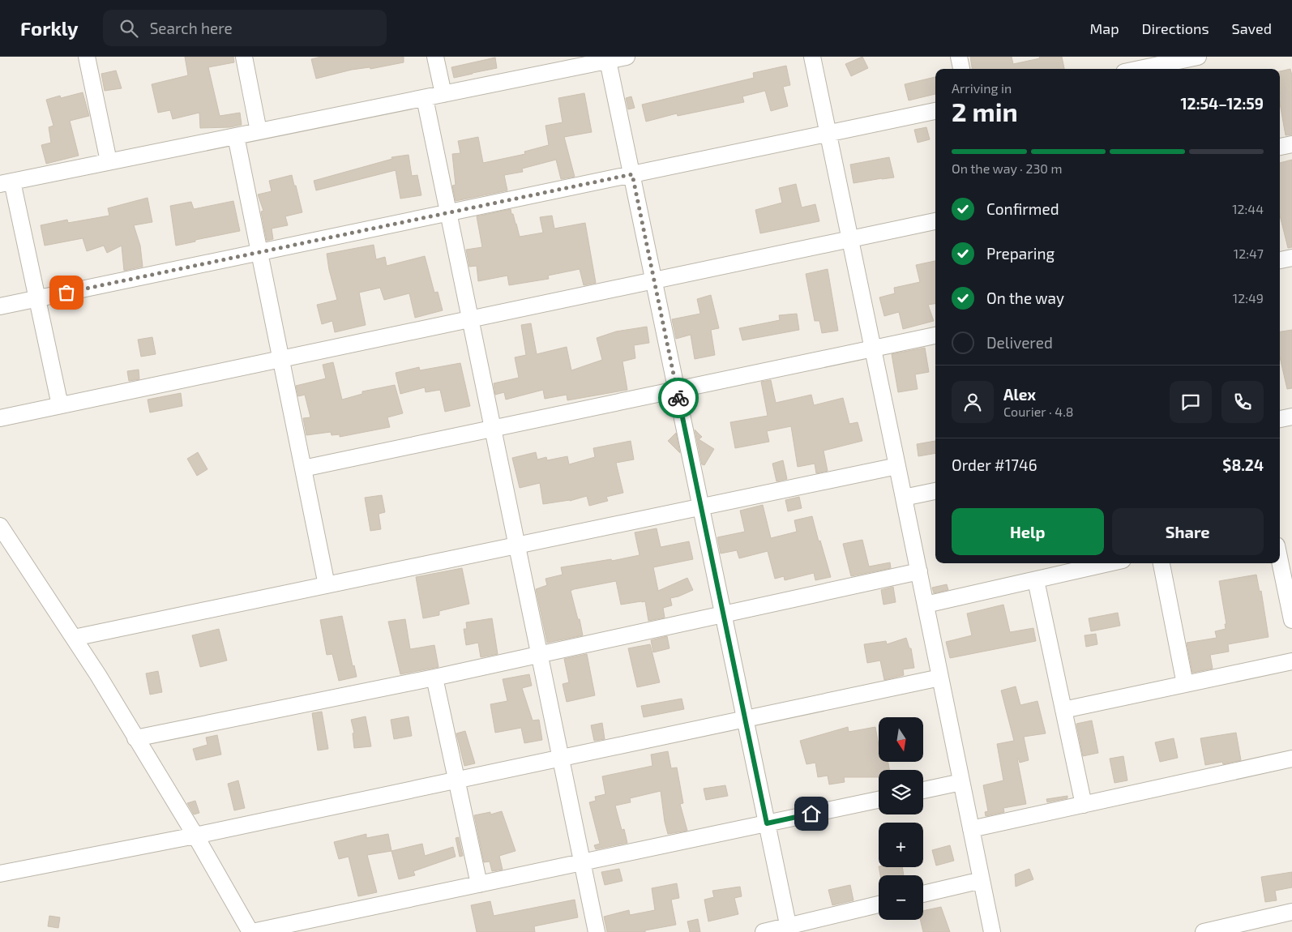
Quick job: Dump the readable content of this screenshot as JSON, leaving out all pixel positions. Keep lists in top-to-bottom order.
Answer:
{
  "north": "bottom",
  "page": {
    "header": "Forkly",
    "search": "Search here",
    "nav": ["Map", "Directions", "Saved"],
    "heading": ["2 min", "Arriving in", "12:54–12:59"],
    "panel": [
      "Alex",
      "Courier · 4.8",
      "Order #1746",
      "$8.24"
    ],
    "bar": "On the way · 230 m",
    "list": [
      ["Confirmed", "12:44"],
      ["Preparing", "12:47"],
      ["On the way", "12:49"],
      "Delivered"
    ],
    "buttons": ["Help", "Share"],
    "map_buttons": ["+", "−"]
  }
}
